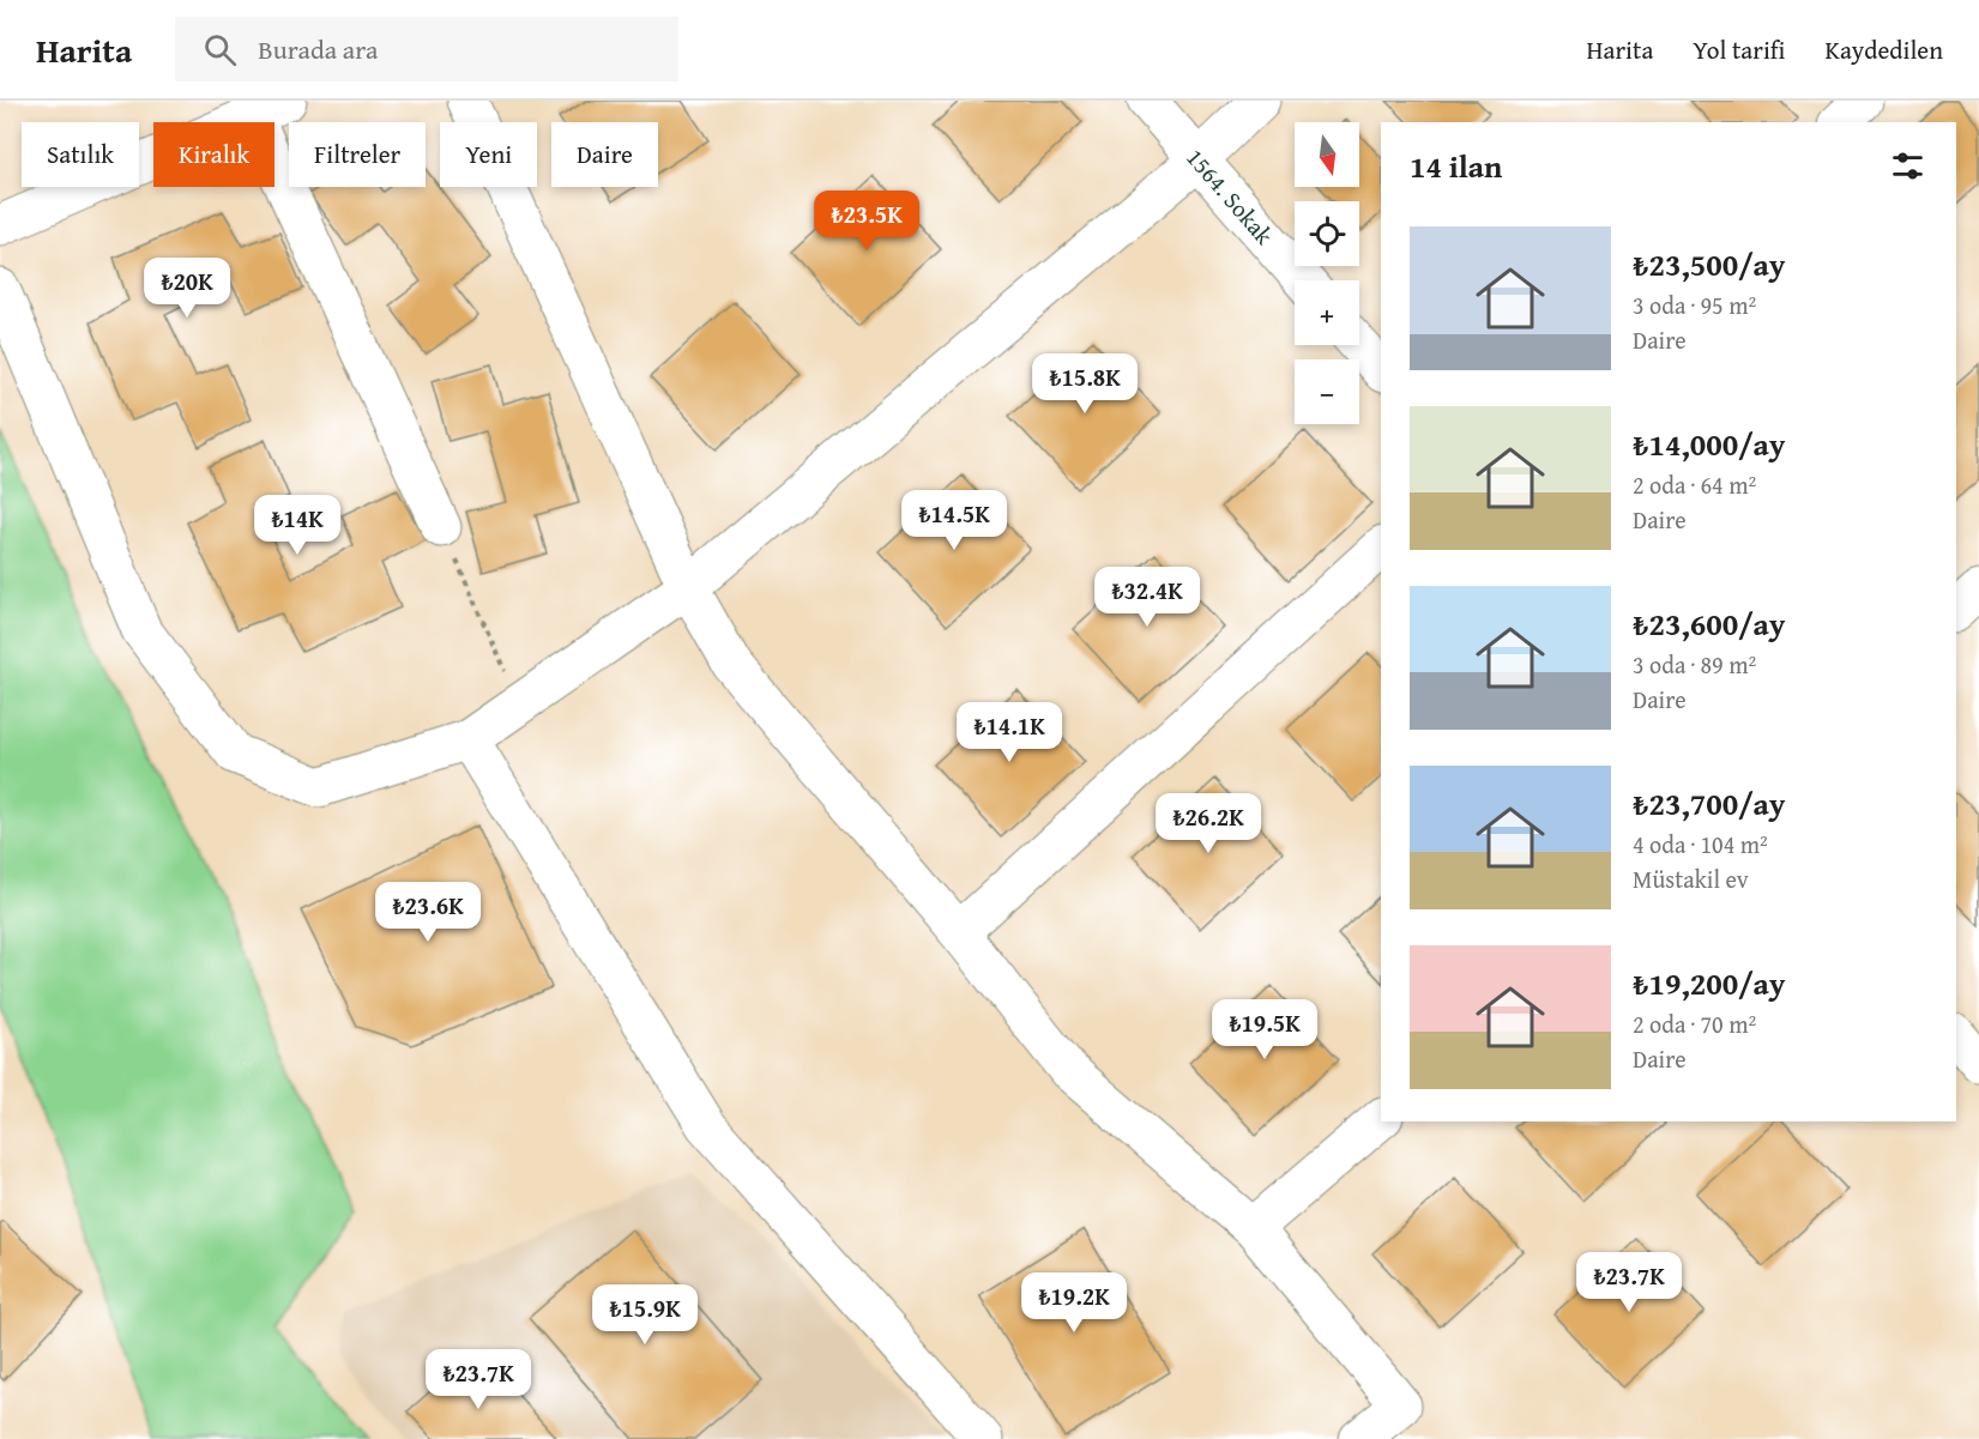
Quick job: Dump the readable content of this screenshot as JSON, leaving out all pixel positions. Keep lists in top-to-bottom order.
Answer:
{
  "streets": {
    "street": ["1564. Sokak"]
  },
  "north": "bottom",
  "page": {
    "header": "Harita",
    "search": "Burada ara",
    "nav": ["Harita", "Yol tarifi", "Kaydedilen"],
    "map_buttons": ["+", "−"],
    "chip": [
      "Satılık",
      "Kiralık",
      "Filtreler",
      "Yeni",
      "Daire"
    ],
    "heading": "14 ilan",
    "price": [
      "₺23.5K",
      "₺20K",
      "₺15.8K",
      "₺14.5K",
      "₺14K",
      "₺32.4K",
      "₺14.1K",
      "₺26.2K",
      "₺23.6K",
      "₺19.5K",
      "₺23.7K",
      "₺19.2K",
      "₺15.9K",
      "₺23.7K"
    ],
    "list": [
      {
        "name": "₺23,500/ay",
        "note": "3 oda · 95 m² · Daire"
      },
      {
        "name": "₺14,000/ay",
        "note": "2 oda · 64 m² · Daire"
      },
      {
        "name": "₺23,600/ay",
        "note": "3 oda · 89 m² · Daire"
      },
      {
        "name": "₺23,700/ay",
        "note": "4 oda · 104 m² · Müstakil ev"
      },
      {
        "name": "₺19,200/ay",
        "note": "2 oda · 70 m² · Daire"
      }
    ]
  }
}
